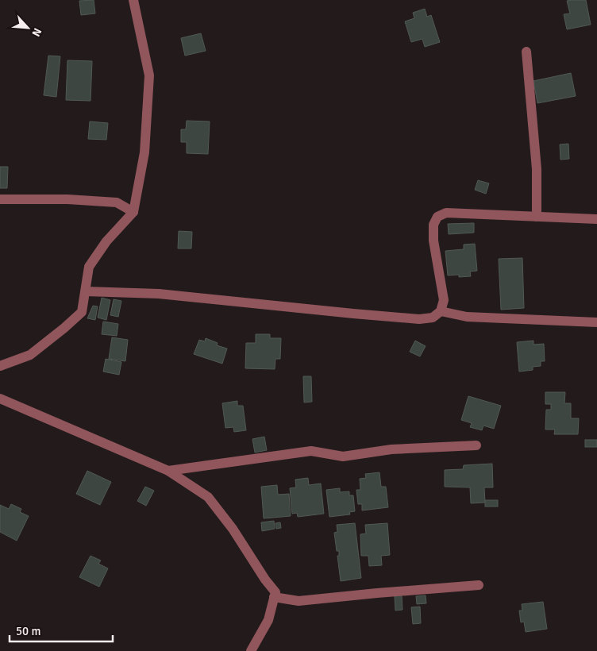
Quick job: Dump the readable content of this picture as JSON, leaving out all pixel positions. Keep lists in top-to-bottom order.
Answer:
{
  "scale_bar": "50 m",
  "north": "bottom right"
}
